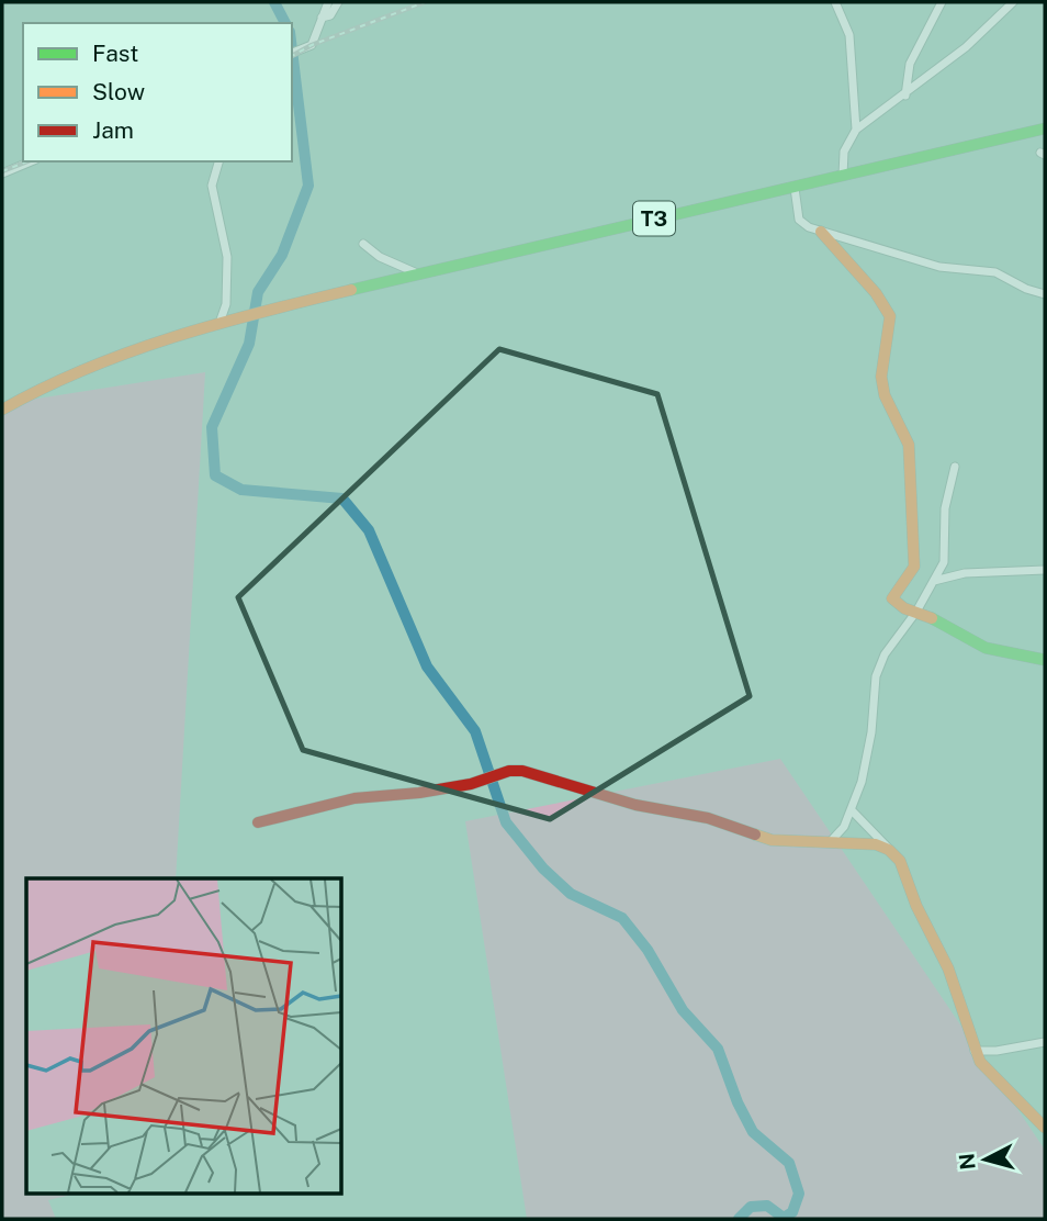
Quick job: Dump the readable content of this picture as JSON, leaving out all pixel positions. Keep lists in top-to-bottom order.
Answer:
{
  "streets": {
    "main road": ["T3"]
  },
  "legend": ["Fast", "Slow", "Jam"],
  "north": "left"
}
